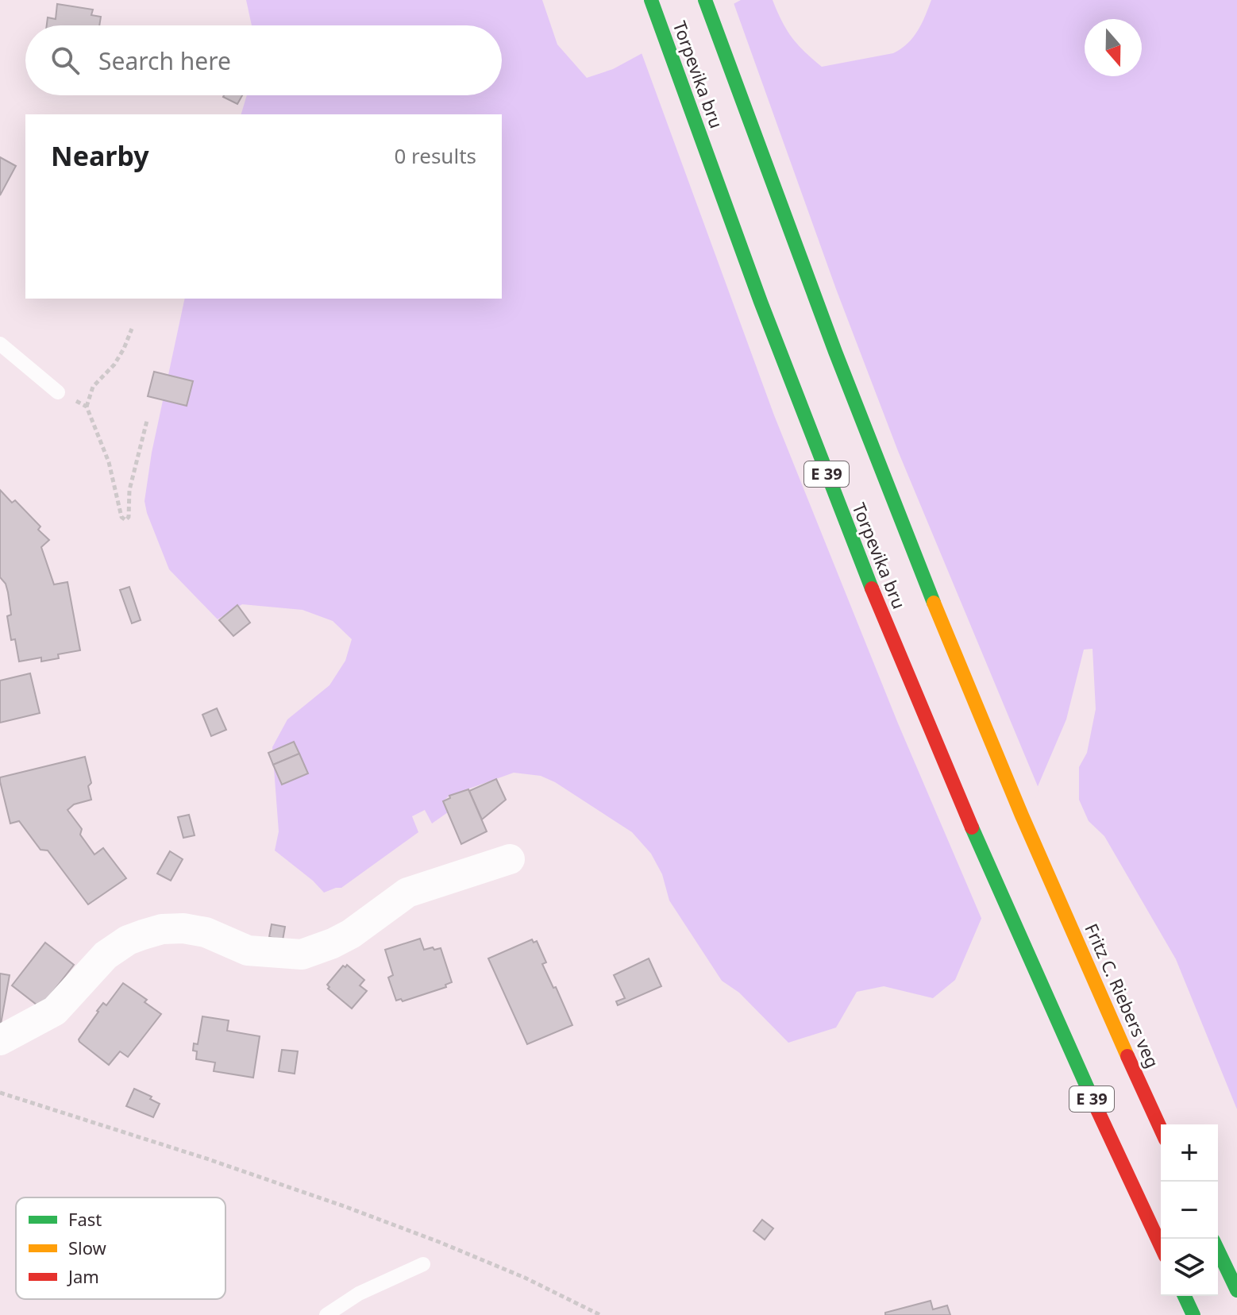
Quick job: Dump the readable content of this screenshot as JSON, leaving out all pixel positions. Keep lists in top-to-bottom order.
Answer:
{
  "streets": {
    "highway": ["Torpevika bru", "E 39", "Fritz C. Riebers veg"]
  },
  "crossings": [
    ["Torpevika bru", "Fritz C. Riebers veg"]
  ],
  "legend": ["Fast", "Slow", "Jam"],
  "north": "bottom",
  "page": {
    "search": "Search here",
    "heading": ["Nearby", "0 results"],
    "map_buttons": ["+", "−"]
  }
}
